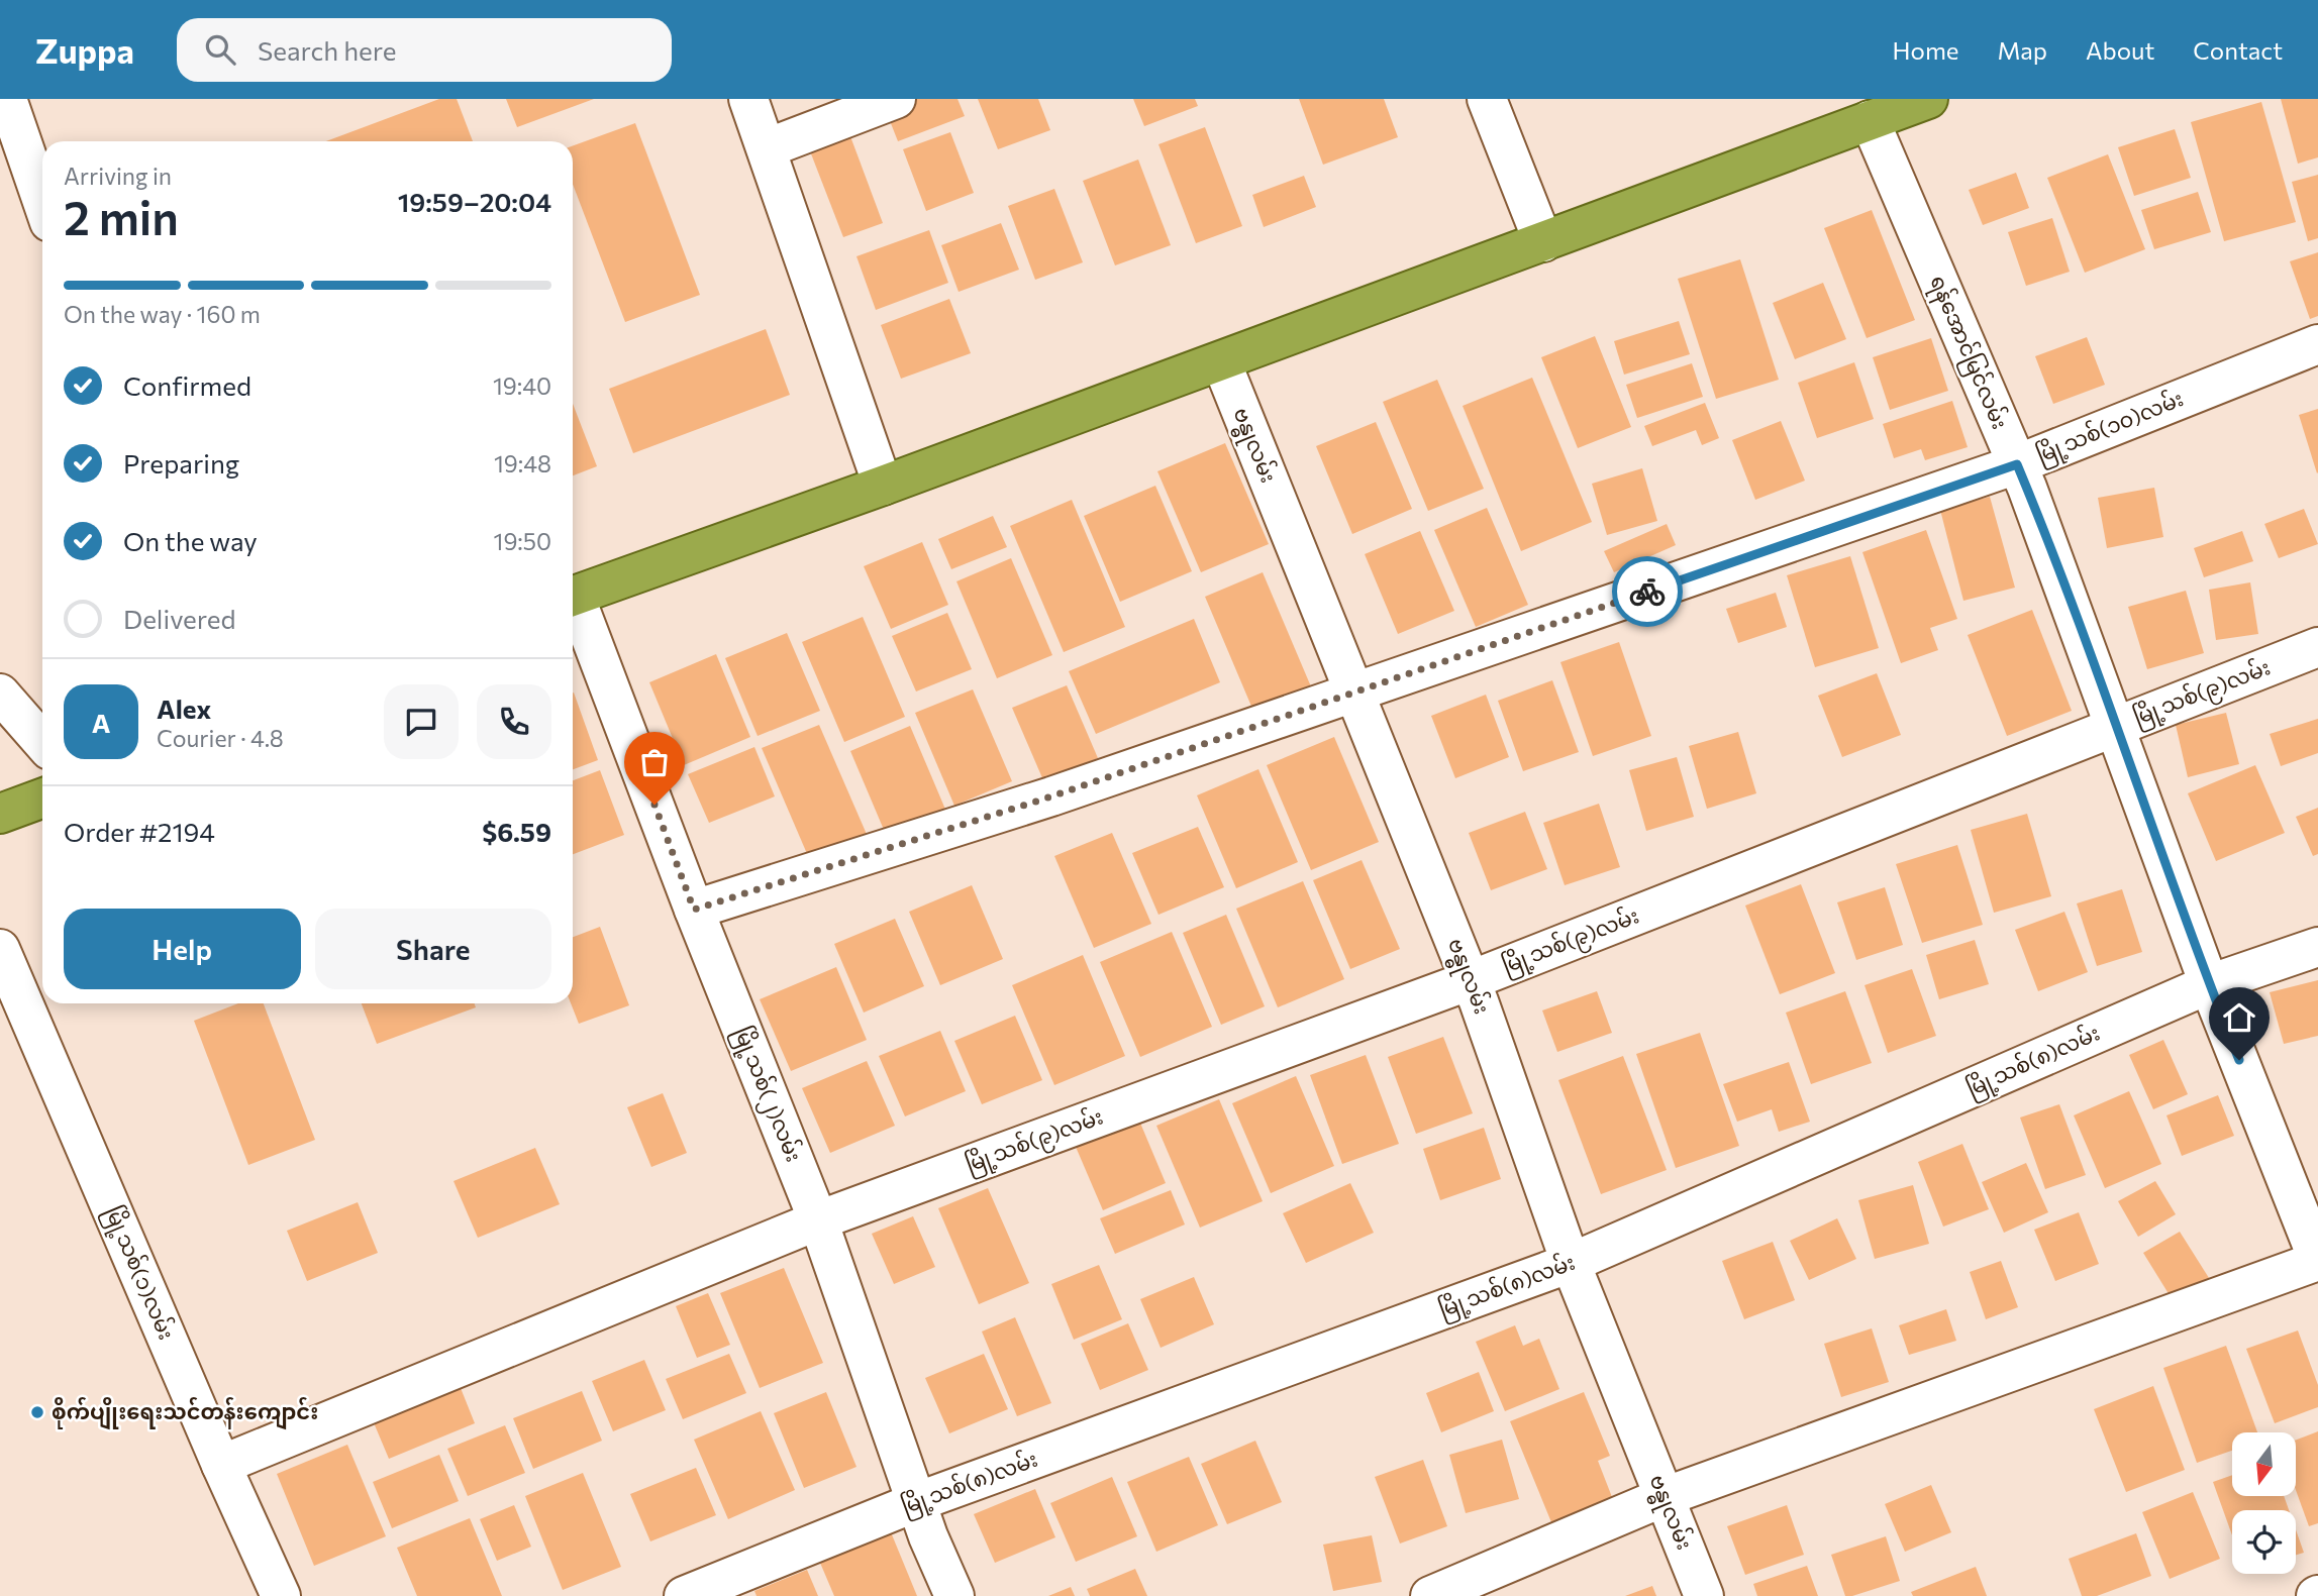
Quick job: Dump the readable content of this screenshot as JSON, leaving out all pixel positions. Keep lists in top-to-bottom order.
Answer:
{
  "streets": {
    "street": [
      "ရန်အောင်မြင်လမ်း",
      "မြို့သစ်(၁၀)လမ်း",
      "ဗန္ဓုလမ်း",
      "မြို့သစ်(၉)လမ်း",
      "မြို့သစ်(၈)လမ်း",
      "မြို့သစ်(၂)လမ်း",
      "မြို့သစ်(၁)လမ်း"
    ]
  },
  "crossings": [
    ["ရန်အောင်မြင်လမ်း", "မြို့သစ်(၁၀)လမ်း"],
    ["ရန်အောင်မြင်လမ်း", "မြို့သစ်(၉)လမ်း"],
    ["ရန်အောင်မြင်လမ်း", "မြို့သစ်(၈)လမ်း"],
    ["မြို့သစ်(၁၀)လမ်း", "ဗန္ဓုလမ်း"],
    ["မြို့သစ်(၁၀)လမ်း", "မြို့သစ်(၂)လမ်း"],
    ["ဗန္ဓုလမ်း", "မြို့သစ်(၉)လမ်း"],
    ["ဗန္ဓုလမ်း", "မြို့သစ်(၈)လမ်း"],
    ["မြို့သစ်(၉)လမ်း", "မြို့သစ်(၂)လမ်း"],
    ["မြို့သစ်(၉)လမ်း", "မြို့သစ်(၁)လမ်း"],
    ["မြို့သစ်(၈)လမ်း", "မြို့သစ်(၂)လမ်း"]
  ],
  "places": ["စိုက်ပျိုးရေးသင်တန်းကျောင်း"],
  "north": "bottom",
  "page": {
    "header": "Zuppa",
    "search": "Search here",
    "nav": [
      "Home",
      "Map",
      "About",
      "Contact"
    ],
    "heading": ["2 min", "Arriving in", "19:59–20:04"],
    "panel": [
      "Alex",
      "Courier · 4.8",
      "Order #2194",
      "$6.59"
    ],
    "bar": "On the way · 160 m",
    "list": [
      ["Confirmed", "19:40"],
      ["Preparing", "19:48"],
      ["On the way", "19:50"],
      "Delivered"
    ],
    "round": "A",
    "buttons": ["Help", "Share"]
  }
}
